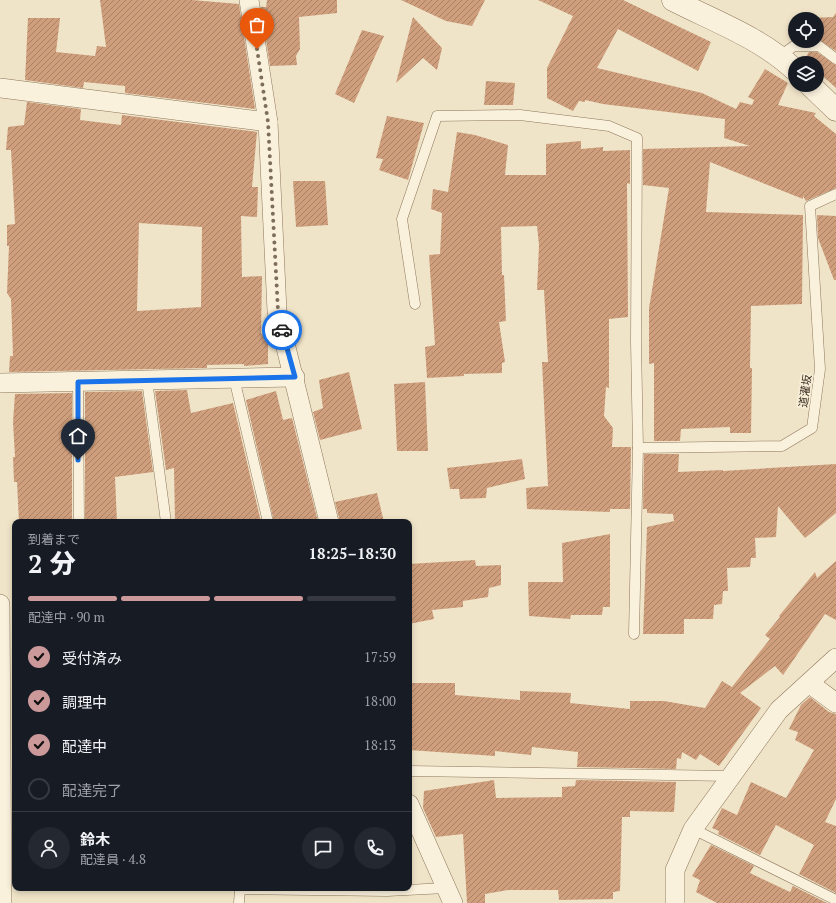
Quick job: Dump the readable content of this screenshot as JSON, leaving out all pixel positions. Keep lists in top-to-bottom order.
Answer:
{
  "streets": {
    "lane": ["道灌坂"]
  },
  "page": {
    "heading": ["2 分", "到着まで", "18:25–18:30"],
    "panel": ["鈴木", "配達員 · 4.8"],
    "bar": "配達中 · 90 m",
    "list": [
      ["受付済み", "17:59"],
      ["調理中", "18:00"],
      ["配達中", "18:13"],
      "配達完了"
    ]
  }
}
